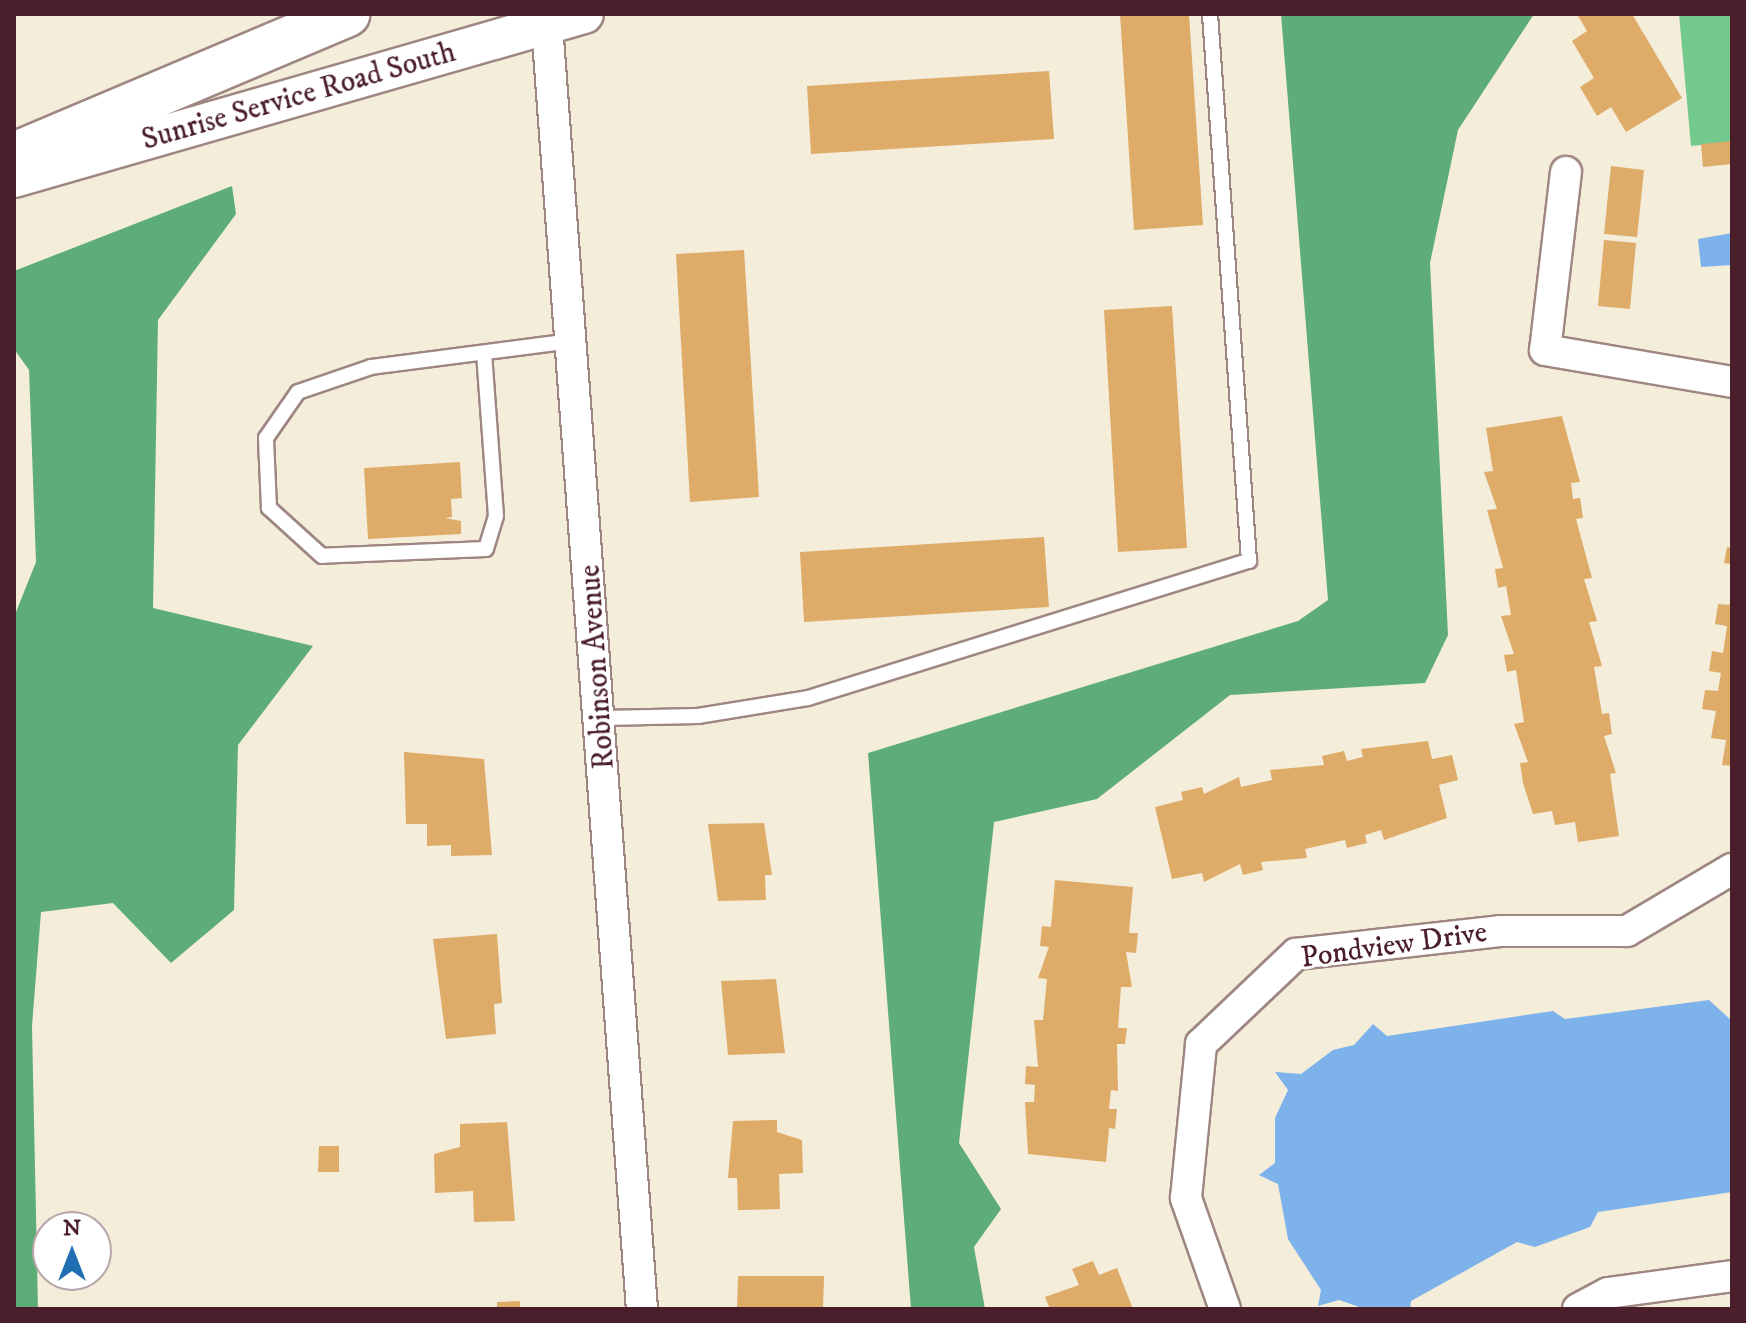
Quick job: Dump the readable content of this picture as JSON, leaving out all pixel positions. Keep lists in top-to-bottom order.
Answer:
{
  "streets": {
    "street": ["Sunrise Service Road South", "Robinson Avenue", "Pondview Drive"]
  },
  "crossings": [
    ["Sunrise Service Road South", "Robinson Avenue"]
  ],
  "north": "top"
}
